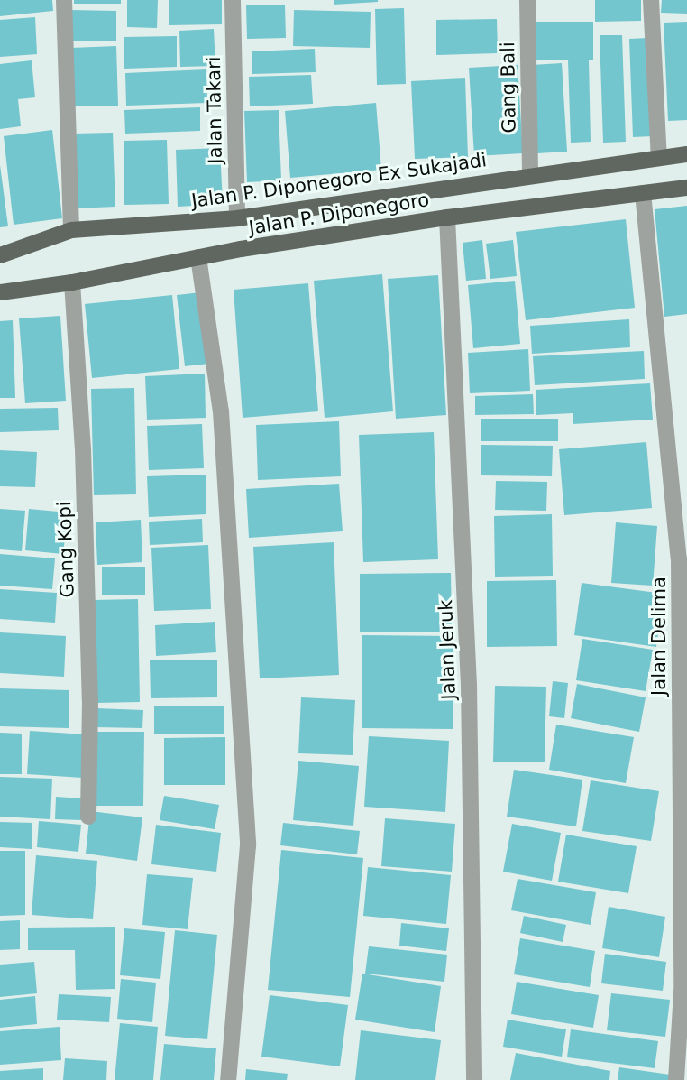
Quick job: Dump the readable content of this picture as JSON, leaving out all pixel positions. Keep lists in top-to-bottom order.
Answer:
{
  "streets": {
    "main road": ["Jalan P. Diponegoro Ex Sukajadi", "Jalan P. Diponegoro"],
    "street": [
      "Gang Bali",
      "Jalan Takari",
      "Gang Kopi",
      "Jalan Delima",
      "Jalan Jeruk"
    ]
  },
  "crossings": [
    ["Gang Bali", "Jalan P. Diponegoro Ex Sukajadi"],
    ["Jalan Takari", "Jalan P. Diponegoro Ex Sukajadi"],
    ["Jalan P. Diponegoro", "Gang Kopi"],
    ["Jalan P. Diponegoro", "Jalan Delima"],
    ["Jalan P. Diponegoro", "Jalan Jeruk"]
  ]
}
